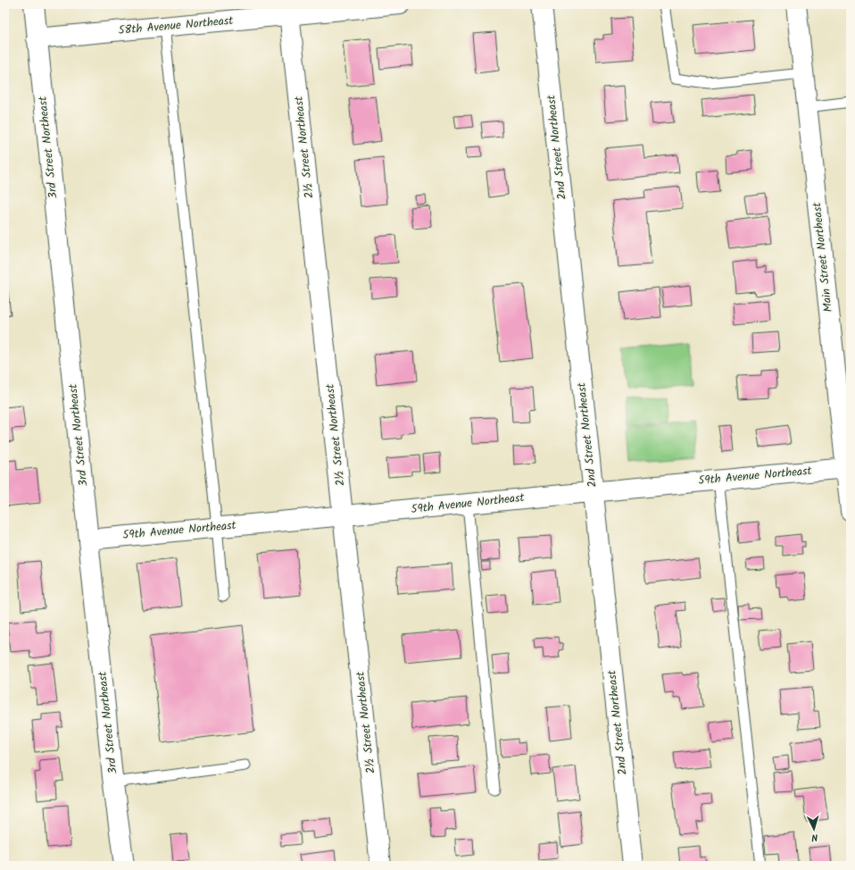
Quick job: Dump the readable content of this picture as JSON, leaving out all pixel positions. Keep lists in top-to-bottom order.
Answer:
{
  "streets": {
    "street": [
      "58th Avenue Northeast",
      "3rd Street Northeast",
      "2½ Street Northeast",
      "2nd Street Northeast",
      "Main Street Northeast",
      "59th Avenue Northeast"
    ]
  },
  "crossings": [
    ["58th Avenue Northeast", "3rd Street Northeast"],
    ["58th Avenue Northeast", "2½ Street Northeast"],
    ["3rd Street Northeast", "59th Avenue Northeast"],
    ["2½ Street Northeast", "59th Avenue Northeast"],
    ["2nd Street Northeast", "59th Avenue Northeast"],
    ["Main Street Northeast", "59th Avenue Northeast"]
  ],
  "north": "bottom"
}
